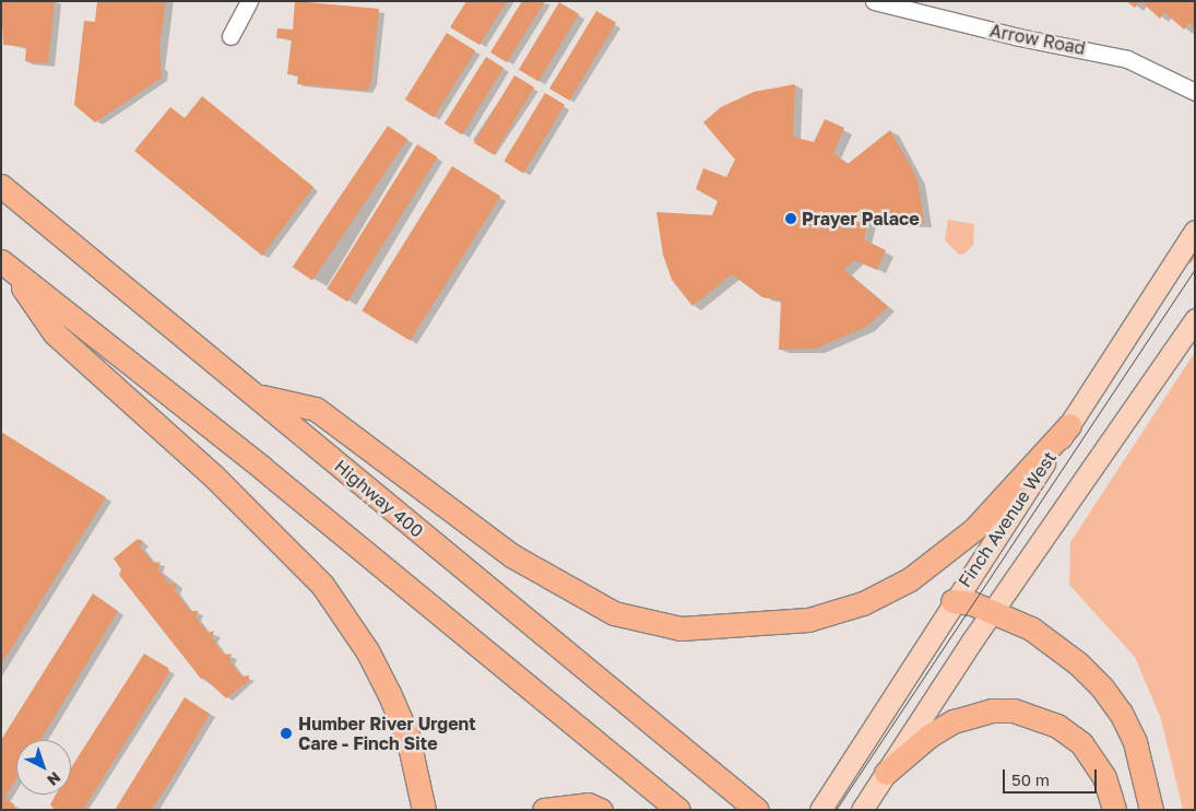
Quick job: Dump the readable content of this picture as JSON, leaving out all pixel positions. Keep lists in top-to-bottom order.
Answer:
{
  "streets": {
    "highway": ["Highway 400"],
    "main road": ["Finch Avenue West"],
    "street": ["Arrow Road"]
  },
  "places": ["Prayer Palace", "Humber River Urgent Care - Finch Site"],
  "scale_bar": "50 m",
  "north": "bottom right"
}
